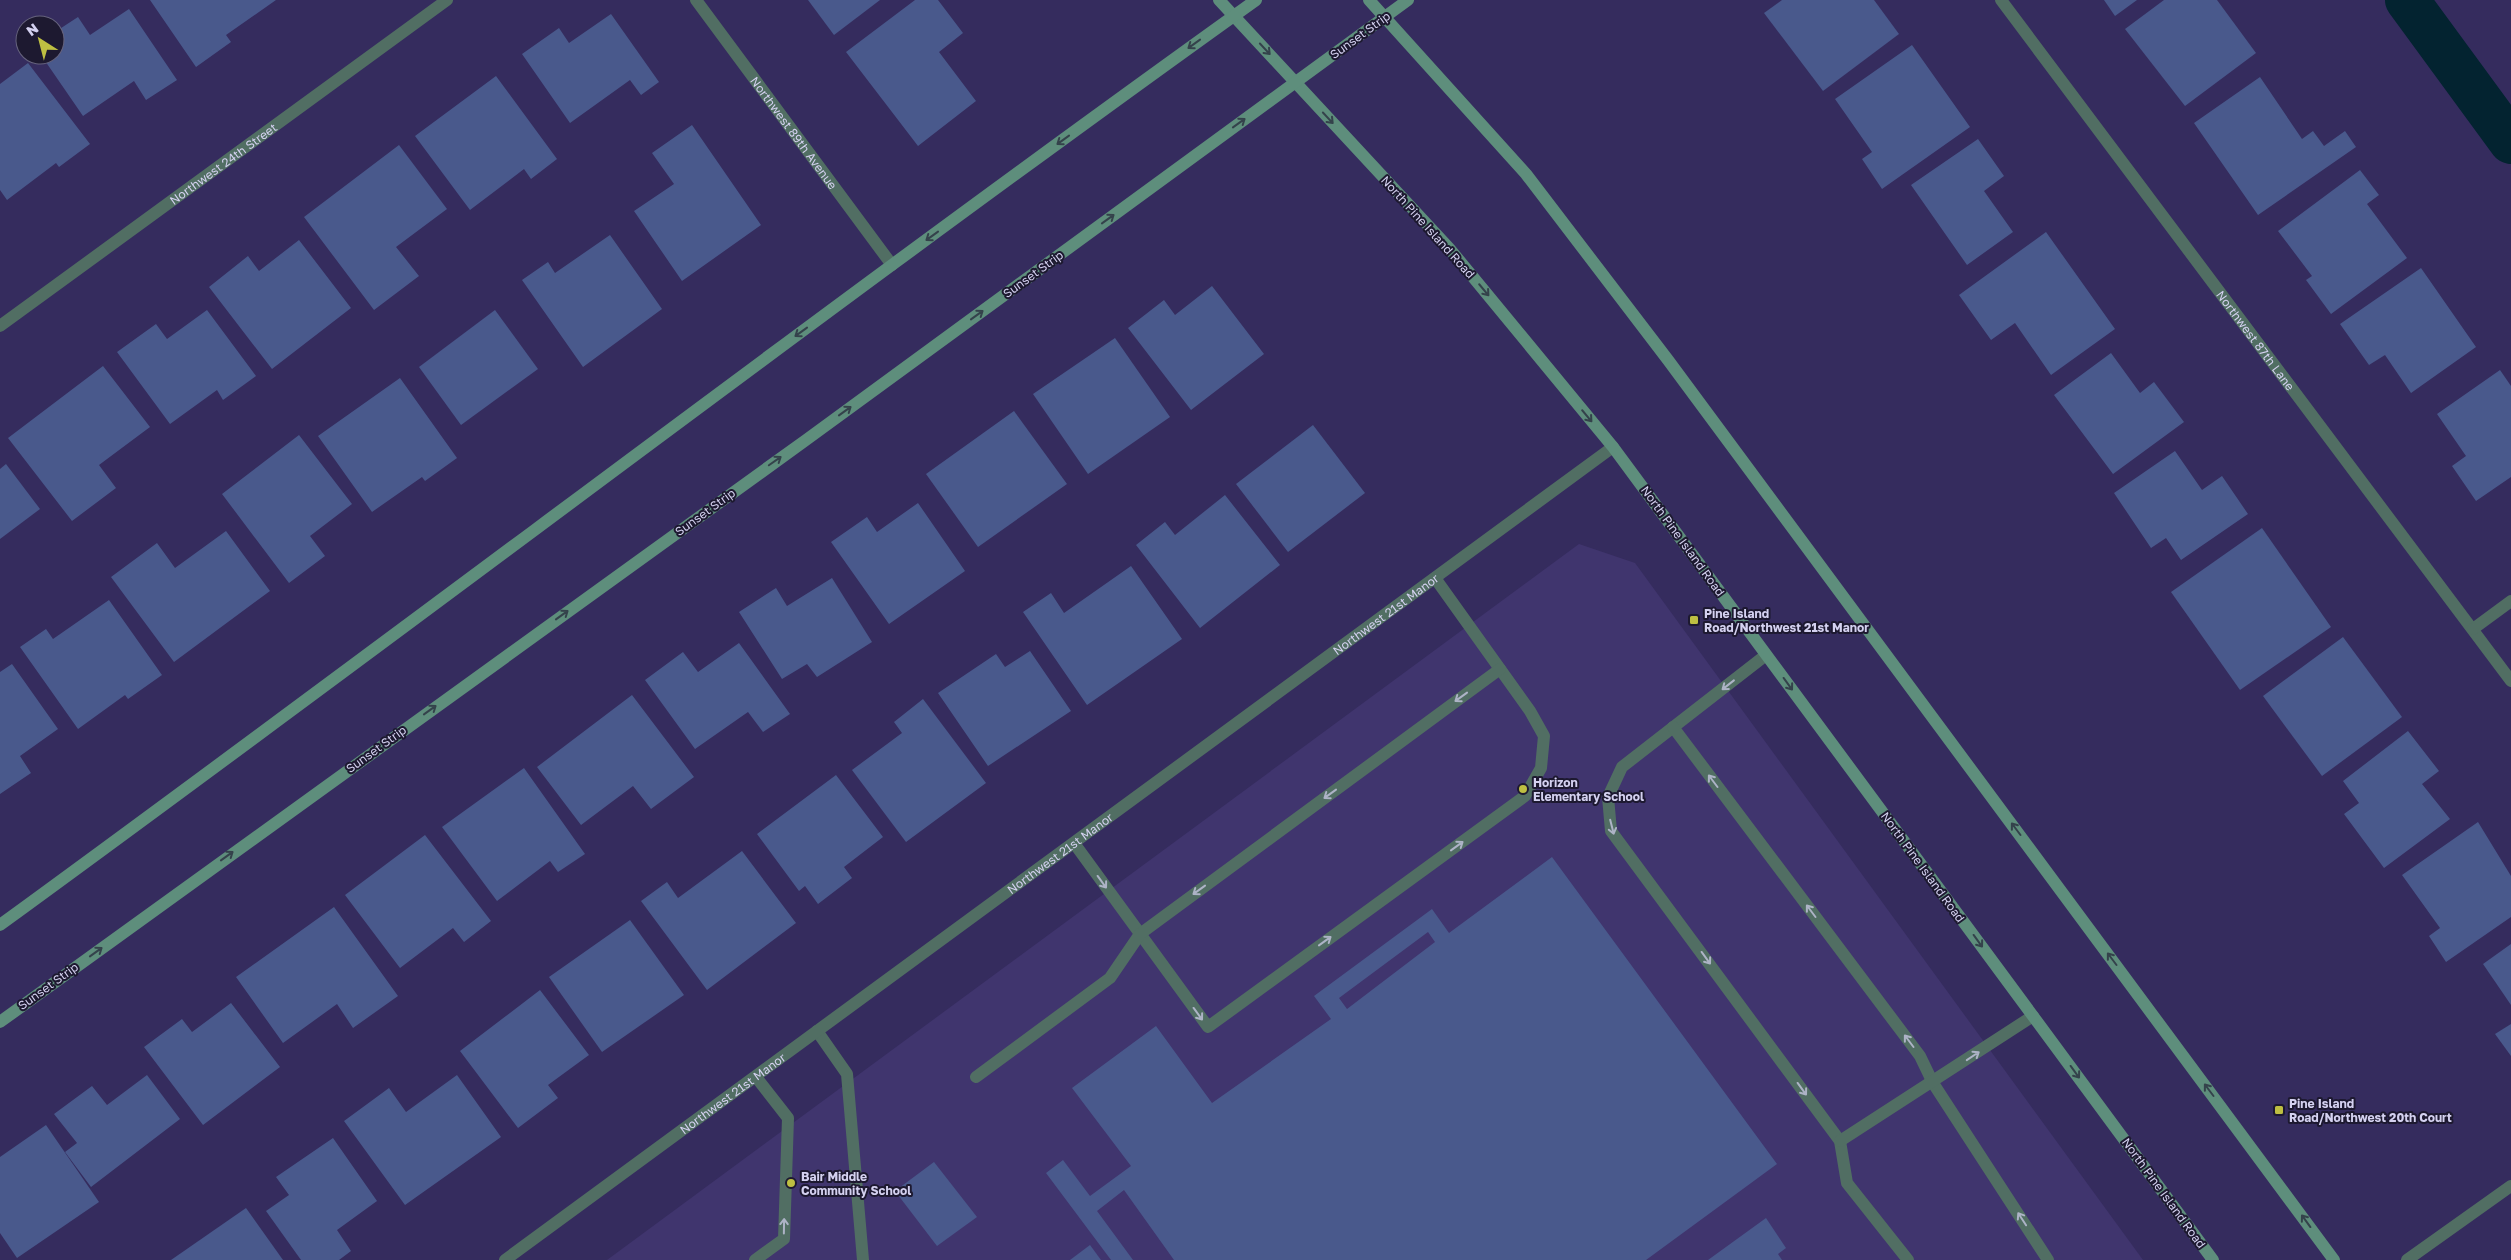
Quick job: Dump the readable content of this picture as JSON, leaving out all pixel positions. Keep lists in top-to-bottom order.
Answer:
{
  "streets": {
    "street": [
      "Sunset Strip",
      "Northwest 89th Avenue",
      "Northwest 24th Street",
      "North Pine Island Road",
      "Northwest 87th Lane",
      "Northwest 21st Manor"
    ]
  },
  "crossings": [
    ["Sunset Strip", "North Pine Island Road"],
    ["North Pine Island Road", "Northwest 21st Manor"]
  ],
  "places": {
    "transit": ["Pine Island Road/Northwest 21st Manor", "Pine Island Road/Northwest 20th Court"],
    "other": ["Horizon Elementary School", "Bair Middle Community School"]
  },
  "north": "top left"
}
